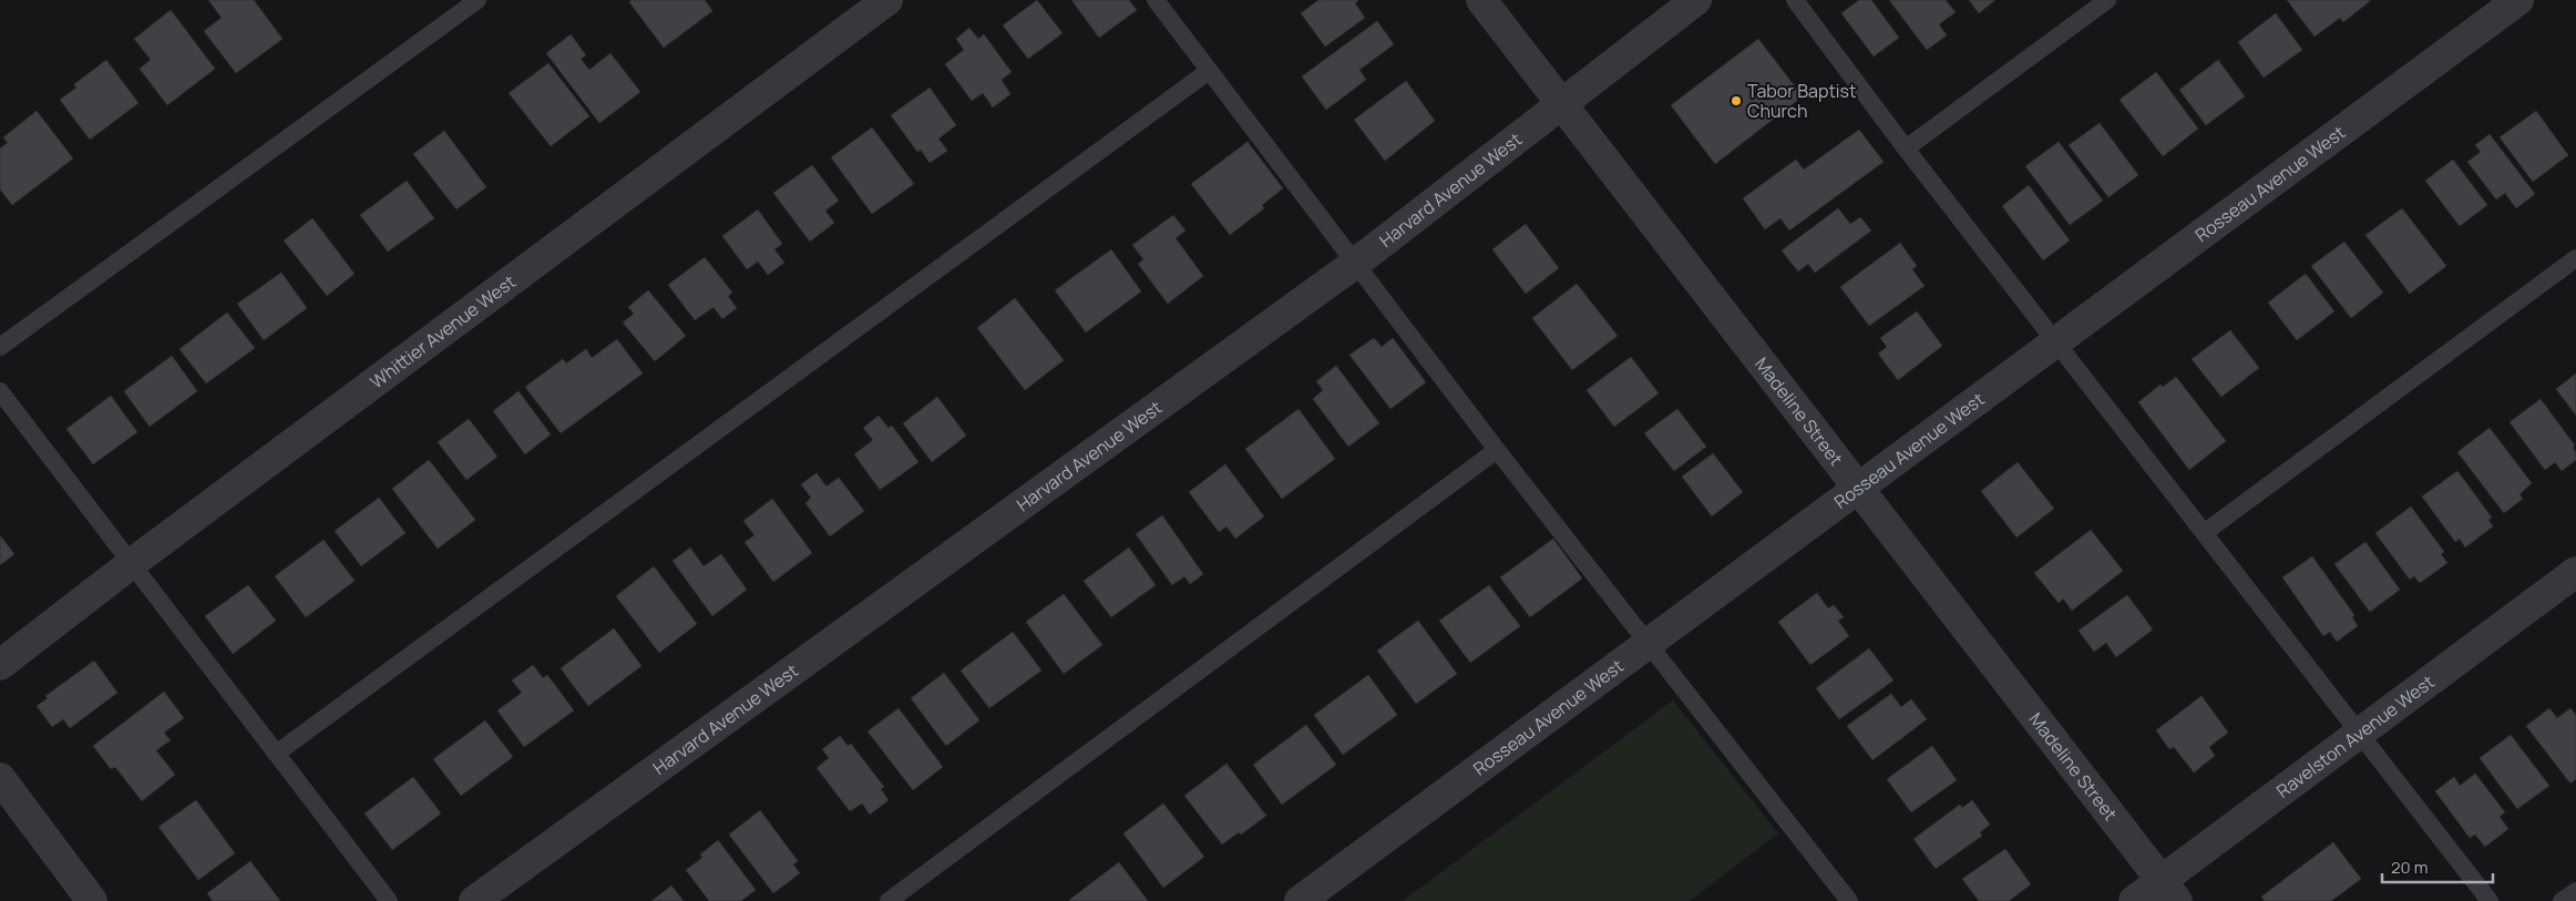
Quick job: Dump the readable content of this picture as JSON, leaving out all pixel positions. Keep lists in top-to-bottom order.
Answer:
{
  "streets": {
    "street": [
      "Rosseau Avenue West",
      "Harvard Avenue West",
      "Whittier Avenue West",
      "Madeline Street",
      "Ravelston Avenue West"
    ]
  },
  "crossings": [
    ["Rosseau Avenue West", "Madeline Street"],
    ["Harvard Avenue West", "Madeline Street"],
    ["Madeline Street", "Ravelston Avenue West"]
  ],
  "places": ["Tabor Baptist Church"],
  "scale_bar": "20 m"
}
